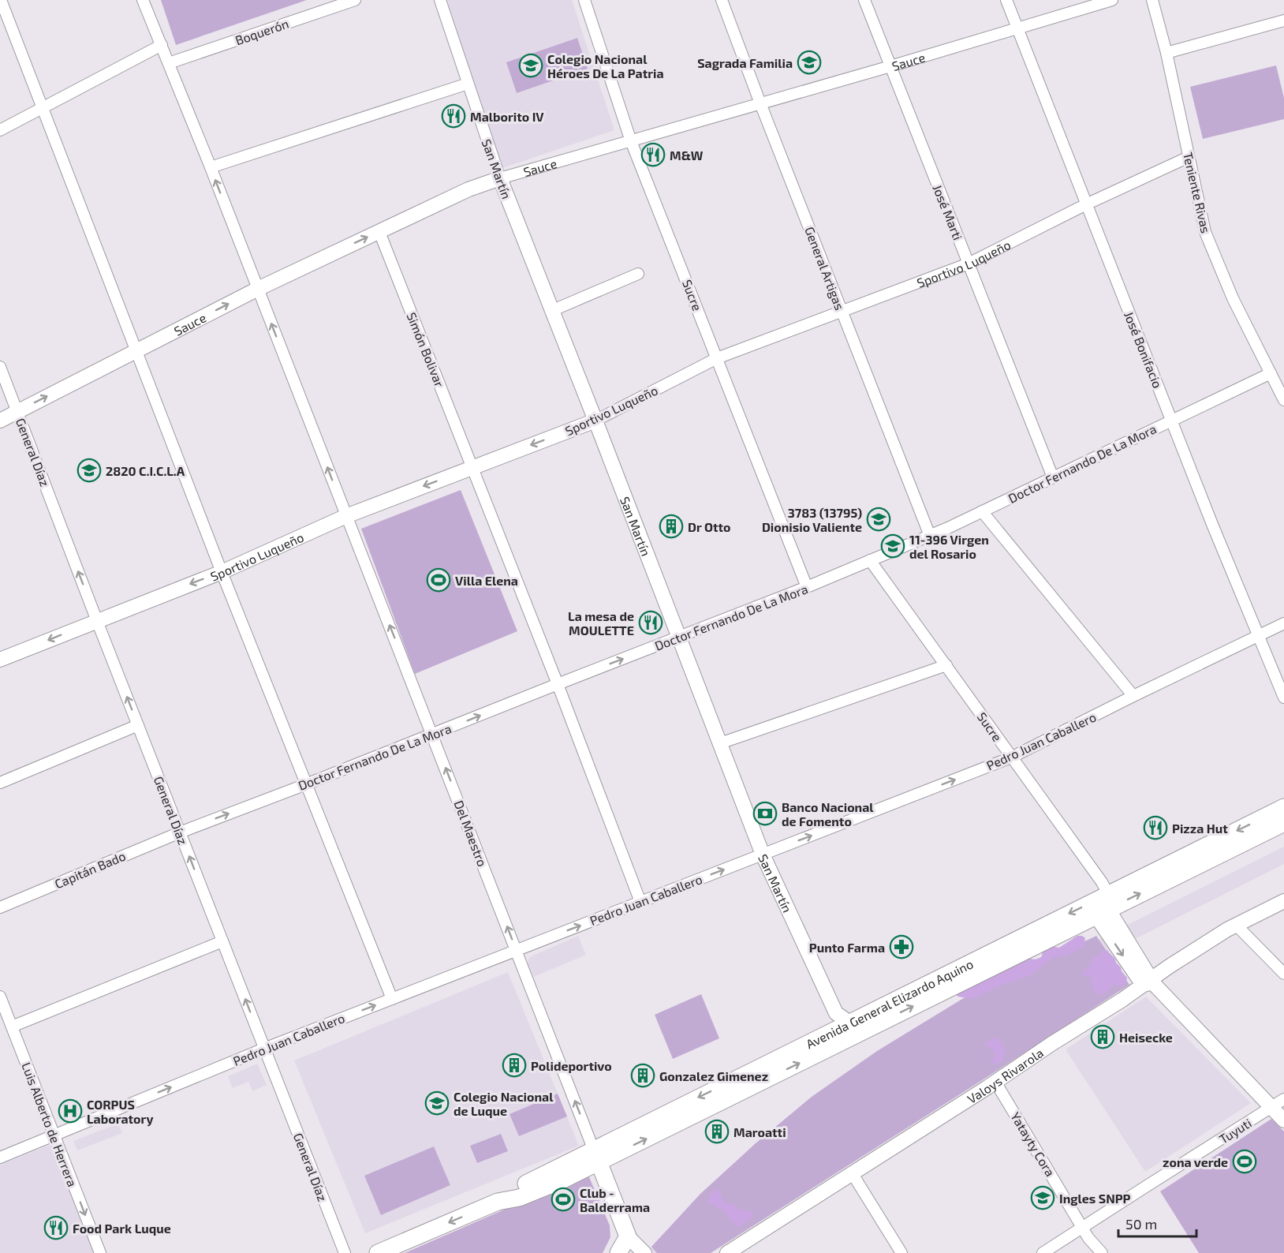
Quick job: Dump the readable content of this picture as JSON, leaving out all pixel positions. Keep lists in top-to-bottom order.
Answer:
{
  "streets": {
    "main road": ["Avenida General Elizardo Aquino"],
    "street": [
      "Boquerón",
      "Sauce",
      "San Martín",
      "Teniente Rivas",
      "José Marti",
      "Sportivo Luqueño",
      "General Artigas",
      "Sucre",
      "Simón Bolivar",
      "José Bonifacio",
      "General Díaz",
      "Doctor Fernando De La Mora",
      "Pedro Juan Caballero",
      "Del Maestro",
      "Capitán Bado",
      "Valoys Rivarola",
      "Luis Alberto de Herrera",
      "Tuyuti",
      "Yatayty Cora"
    ]
  },
  "crossings": [
    ["Boquerón", "Del Maestro"],
    ["Sauce", "San Martín"],
    ["Sauce", "José Marti"],
    ["Sauce", "General Artigas"],
    ["Sauce", "Sucre"],
    ["Sauce", "Simón Bolivar"],
    ["Sauce", "José Bonifacio"],
    ["Sauce", "General Díaz"],
    ["Sauce", "Del Maestro"],
    ["San Martín", "Sportivo Luqueño"],
    ["San Martín", "Doctor Fernando De La Mora"],
    ["San Martín", "Pedro Juan Caballero"],
    ["San Martín", "Avenida General Elizardo Aquino"],
    ["Teniente Rivas", "Sportivo Luqueño"],
    ["Teniente Rivas", "Doctor Fernando De La Mora"],
    ["José Marti", "Sportivo Luqueño"],
    ["José Marti", "Doctor Fernando De La Mora"],
    ["Sportivo Luqueño", "General Artigas"],
    ["Sportivo Luqueño", "Sucre"],
    ["Sportivo Luqueño", "Simón Bolivar"],
    ["Sportivo Luqueño", "José Bonifacio"],
    ["Sportivo Luqueño", "General Díaz"],
    ["Sportivo Luqueño", "Del Maestro"],
    ["General Artigas", "Doctor Fernando De La Mora"],
    ["Sucre", "Doctor Fernando De La Mora"],
    ["Sucre", "Pedro Juan Caballero"],
    ["Sucre", "Avenida General Elizardo Aquino"],
    ["Simón Bolivar", "Doctor Fernando De La Mora"],
    ["Simón Bolivar", "Pedro Juan Caballero"],
    ["José Bonifacio", "Doctor Fernando De La Mora"],
    ["José Bonifacio", "Pedro Juan Caballero"],
    ["General Díaz", "Doctor Fernando De La Mora"],
    ["General Díaz", "Pedro Juan Caballero"],
    ["General Díaz", "Capitán Bado"],
    ["Doctor Fernando De La Mora", "Del Maestro"],
    ["Doctor Fernando De La Mora", "Capitán Bado"],
    ["Pedro Juan Caballero", "Del Maestro"],
    ["Pedro Juan Caballero", "Luis Alberto de Herrera"],
    ["Del Maestro", "Avenida General Elizardo Aquino"],
    ["Valoys Rivarola", "Yatayty Cora"],
    ["Tuyuti", "Yatayty Cora"]
  ],
  "one_way": [
    "Sportivo Luqueño",
    "General Díaz",
    "Pedro Juan Caballero",
    "Del Maestro",
    "Luis Alberto de Herrera"
  ],
  "places": {
    "school or university": [
      "Sagrada Familia",
      "Colegio Nacional Héroes De La Patria",
      "2820 C.I.C.L.A",
      "3783 (13795) Dionisio Valiente",
      "11-396 Virgen del Rosario",
      "Colegio Nacional de Luque",
      "Ingles SNPP"
    ],
    "restaurant": [
      "Malborito IV",
      "M&W",
      "La mesa de MOULETTE",
      "Pizza Hut",
      "Food Park Luque"
    ],
    "building": [
      "Dr Otto",
      "Heisecke",
      "Polideportivo",
      "Gonzalez Gimenez",
      "Maroatti"
    ],
    "sports": ["Villa Elena", "zona verde", "Club - Balderrama"],
    "bank": ["Banco Nacional de Fomento"],
    "pharmacy": ["Punto Farma"],
    "hospital": ["CORPUS Laboratory"]
  },
  "scale_bar": "50 m"
}
